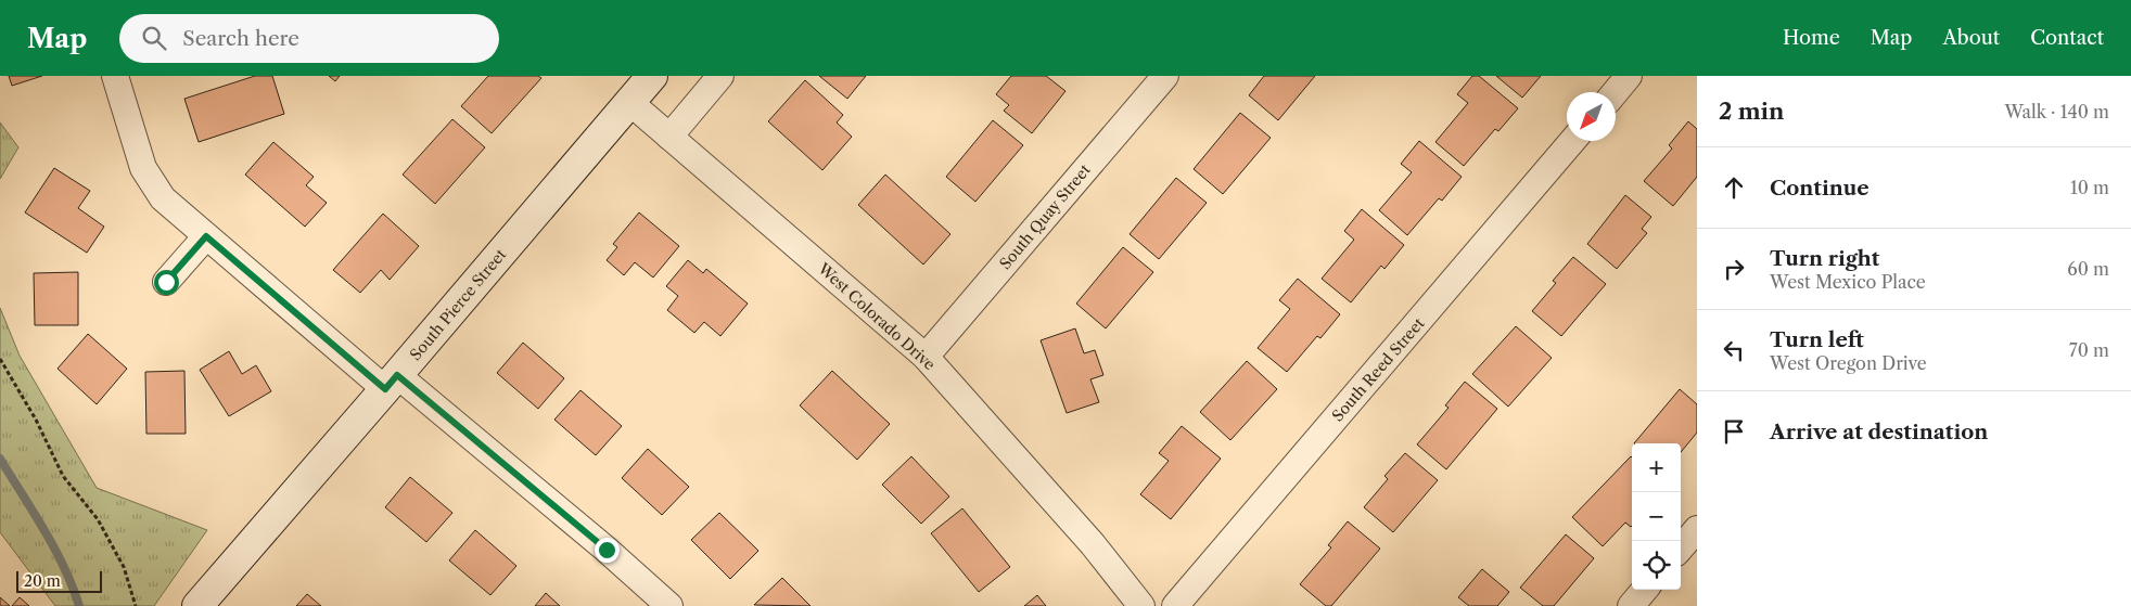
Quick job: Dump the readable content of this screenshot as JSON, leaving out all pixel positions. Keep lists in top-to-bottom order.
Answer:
{
  "streets": {
    "street": [
      "South Quay Street",
      "South Pierce Street",
      "West Colorado Drive",
      "South Reed Street"
    ]
  },
  "crossings": [
    ["South Quay Street", "West Colorado Drive"],
    ["South Pierce Street", "West Colorado Drive"]
  ],
  "scale_bar": "20 m",
  "north": "bottom left",
  "page": {
    "header": "Map",
    "search": "Search here",
    "nav": [
      "Home",
      "Map",
      "About",
      "Contact"
    ],
    "heading": ["2 min", "Walk · 140 m"],
    "list": [
      ["Continue", "10 m"],
      ["Turn right", "West Mexico Place", "60 m"],
      ["Turn left", "West Oregon Drive", "70 m"],
      "Arrive at destination"
    ],
    "map_buttons": ["+", "−"],
    "scale": "20 m"
  }
}
